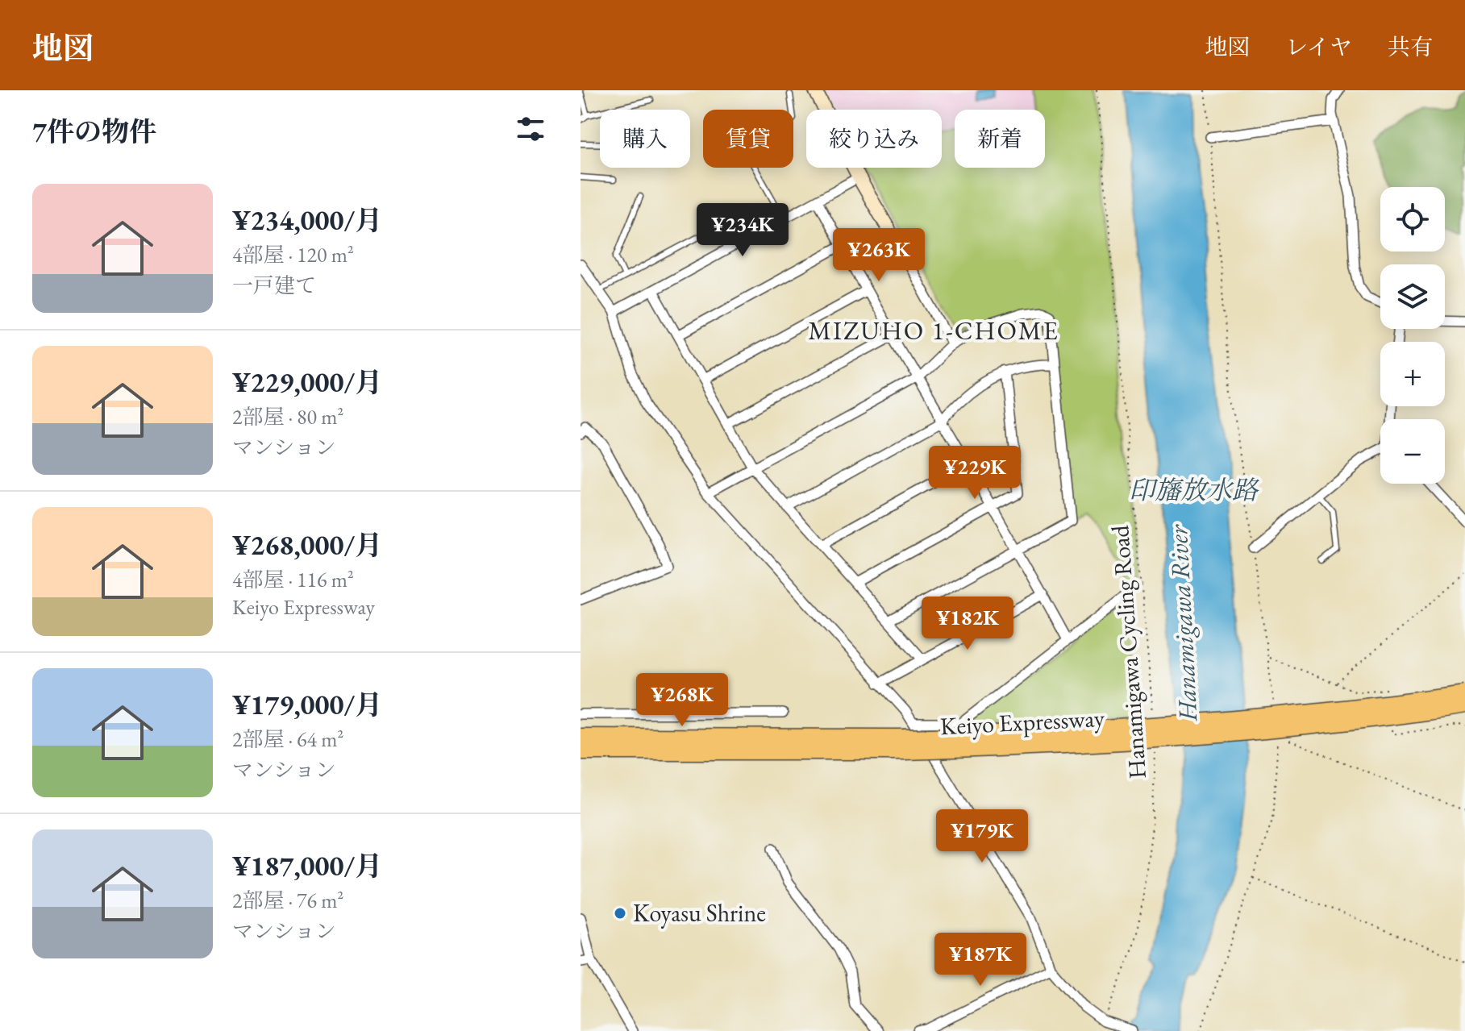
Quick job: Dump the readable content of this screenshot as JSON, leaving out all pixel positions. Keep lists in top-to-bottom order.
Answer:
{
  "streets": {
    "highway": ["Keiyo Expressway"],
    "path": ["Hanamigawa Cycling Road"]
  },
  "districts": ["MIZUHO 1-CHOME"],
  "water": ["印旛放水路", "Hanamigawa River"],
  "places": ["Koyasu Shrine"],
  "page": {
    "header": "地図",
    "nav": ["地図", "レイヤ", "共有"],
    "heading": "7件の物件",
    "chip": [
      "購入",
      "賃貸",
      "絞り込み",
      "新着"
    ],
    "list": [
      {
        "name": "¥234,000/月",
        "note": "4部屋 · 120 m² · 一戸建て"
      },
      {
        "name": "¥229,000/月",
        "note": "2部屋 · 80 m² · マンション"
      },
      {
        "name": "¥268,000/月",
        "note": "4部屋 · 116 m² · Keiyo Expressway"
      },
      {
        "name": "¥179,000/月",
        "note": "2部屋 · 64 m² · マンション"
      },
      {
        "name": "¥187,000/月",
        "note": "2部屋 · 76 m² · マンション"
      }
    ],
    "map_buttons": ["+", "−"],
    "price": [
      "¥234K",
      "¥263K",
      "¥229K",
      "¥182K",
      "¥268K",
      "¥179K",
      "¥187K"
    ]
  }
}
